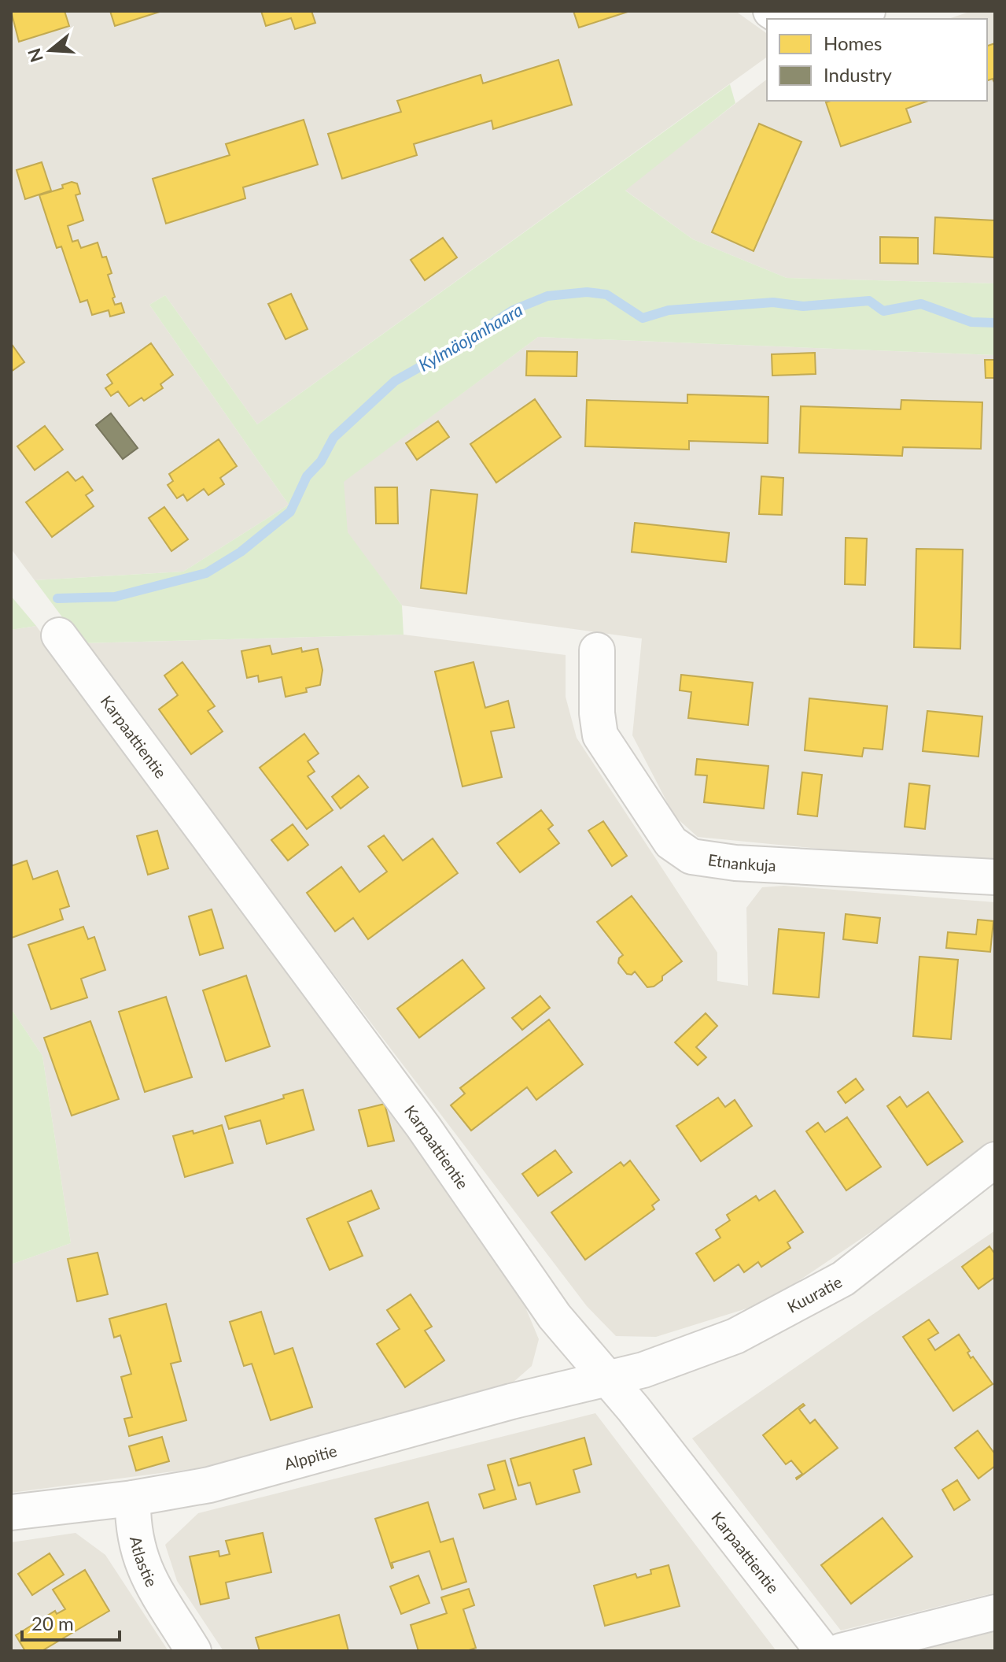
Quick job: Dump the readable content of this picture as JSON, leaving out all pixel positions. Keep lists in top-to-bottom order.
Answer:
{
  "streets": {
    "street": [
      "Karpaattientie",
      "Etnankuja",
      "Kuuratie",
      "Alppitie",
      "Atlastie"
    ]
  },
  "crossings": [
    ["Karpaattientie", "Kuuratie"],
    ["Karpaattientie", "Alppitie"],
    ["Kuuratie", "Alppitie"],
    ["Alppitie", "Atlastie"]
  ],
  "water": ["Kylmäojanhaara"],
  "legend": ["Homes", "Industry"],
  "scale_bar": "20 m",
  "north": "left"
}
